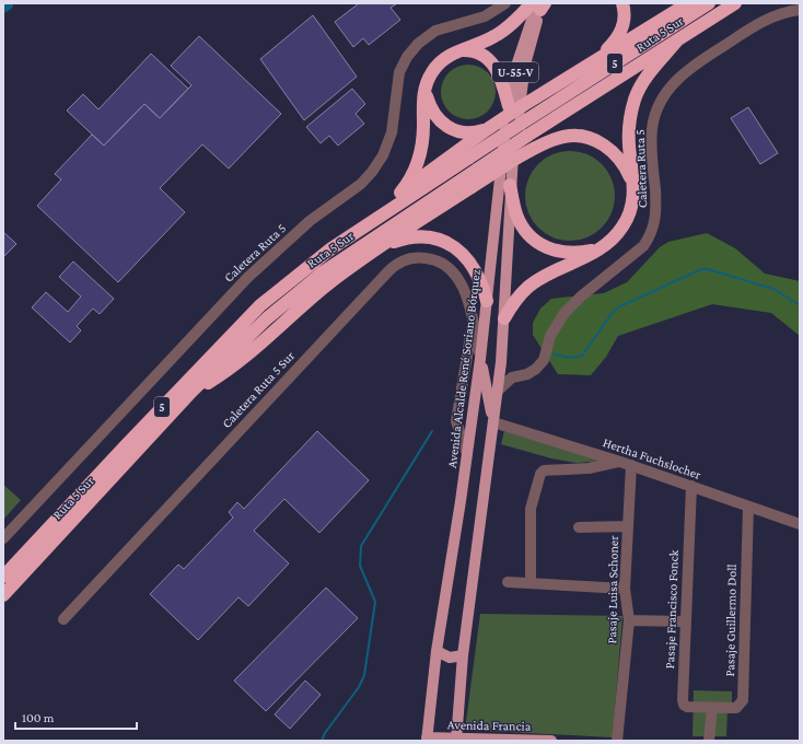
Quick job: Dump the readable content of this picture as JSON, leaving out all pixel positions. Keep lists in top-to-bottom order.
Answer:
{
  "streets": {
    "highway": ["Ruta 5 Sur", "5"],
    "main road": ["U-55-V", "Avenida Alcalde René Soriano Bórquez", "Avenida Francia"],
    "street": [
      "Caletera Ruta 5",
      "Caletera Ruta 5 Sur",
      "Hertha Fuchslocher",
      "Pasaje Luisa Schoner",
      "Pasaje Francisco Fonck",
      "Pasaje Guillermo Doll"
    ]
  },
  "crossings": [
    ["Ruta 5 Sur", "U-55-V"],
    ["U-55-V", "Avenida Alcalde René Soriano Bórquez"],
    ["Avenida Alcalde René Soriano Bórquez", "Caletera Ruta 5 Sur"],
    ["Avenida Alcalde René Soriano Bórquez", "Avenida Francia"],
    ["Hertha Fuchslocher", "Pasaje Luisa Schoner"],
    ["Hertha Fuchslocher", "Pasaje Francisco Fonck"],
    ["Hertha Fuchslocher", "Pasaje Guillermo Doll"],
    ["Pasaje Francisco Fonck", "Pasaje Guillermo Doll"]
  ],
  "scale_bar": "100 m"
}
